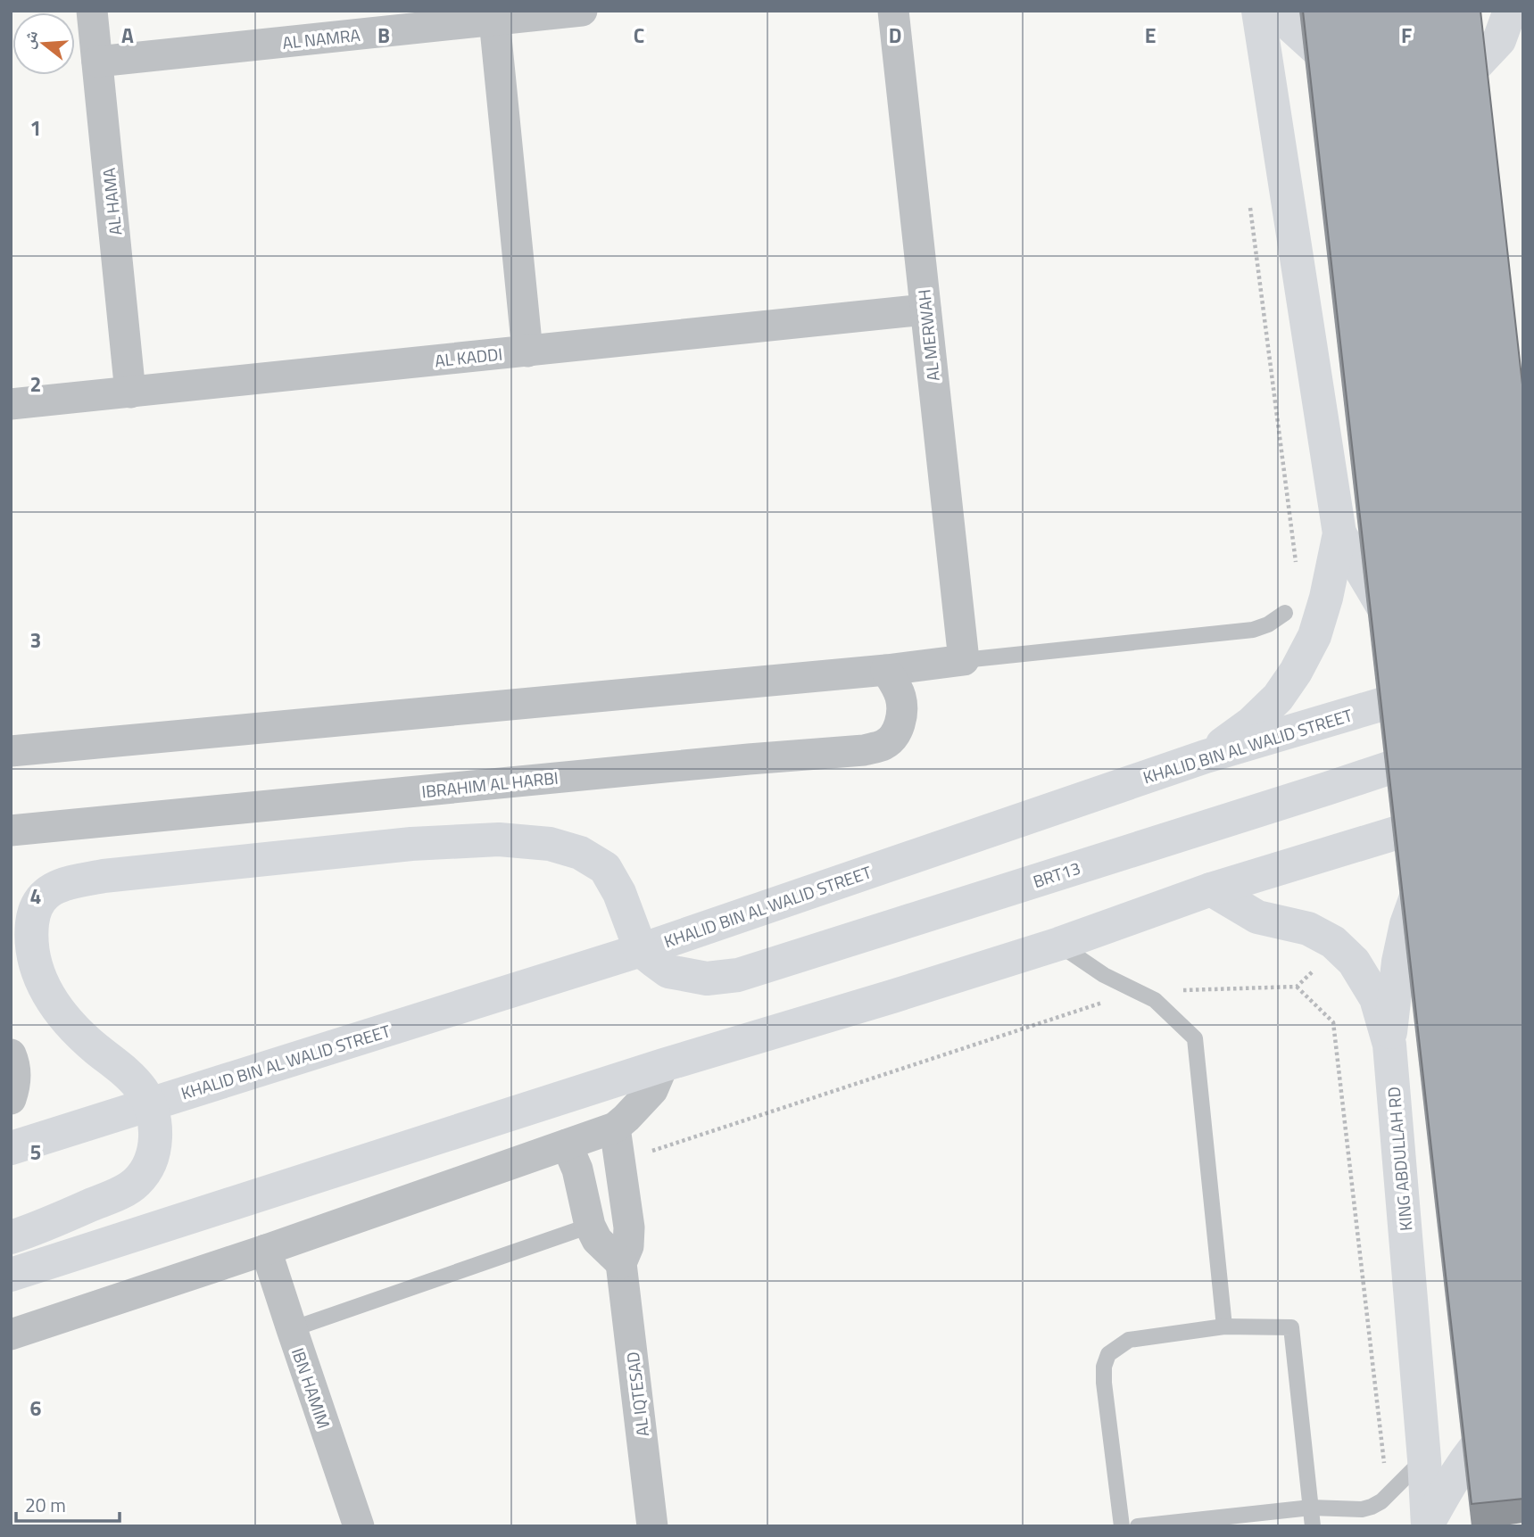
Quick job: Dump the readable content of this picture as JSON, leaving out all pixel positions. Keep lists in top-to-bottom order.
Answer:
{
  "streets": {
    "main road": ["KHALID BIN AL WALID STREET", "BRT13", "KING ABDULLAH RD"],
    "street": [
      "AL NAMRA",
      "AL HAMA",
      "AL MERWAH",
      "AL KADDI",
      "IBRAHIM AL HARBI",
      "IBN HAMIM",
      "AL IQTESAD"
    ]
  },
  "crossings": [
    ["AL NAMRA", "AL HAMA"],
    ["AL HAMA", "AL KADDI"],
    ["AL MERWAH", "AL KADDI"],
    ["KHALID BIN AL WALID STREET", "BRT13"]
  ],
  "scale_bar": "20 m",
  "north": "left",
  "grid": {
    "columns": [
      "A",
      "B",
      "C",
      "D",
      "E",
      "F"
    ],
    "rows": [
      "1",
      "2",
      "3",
      "4",
      "5",
      "6"
    ]
  }
}
